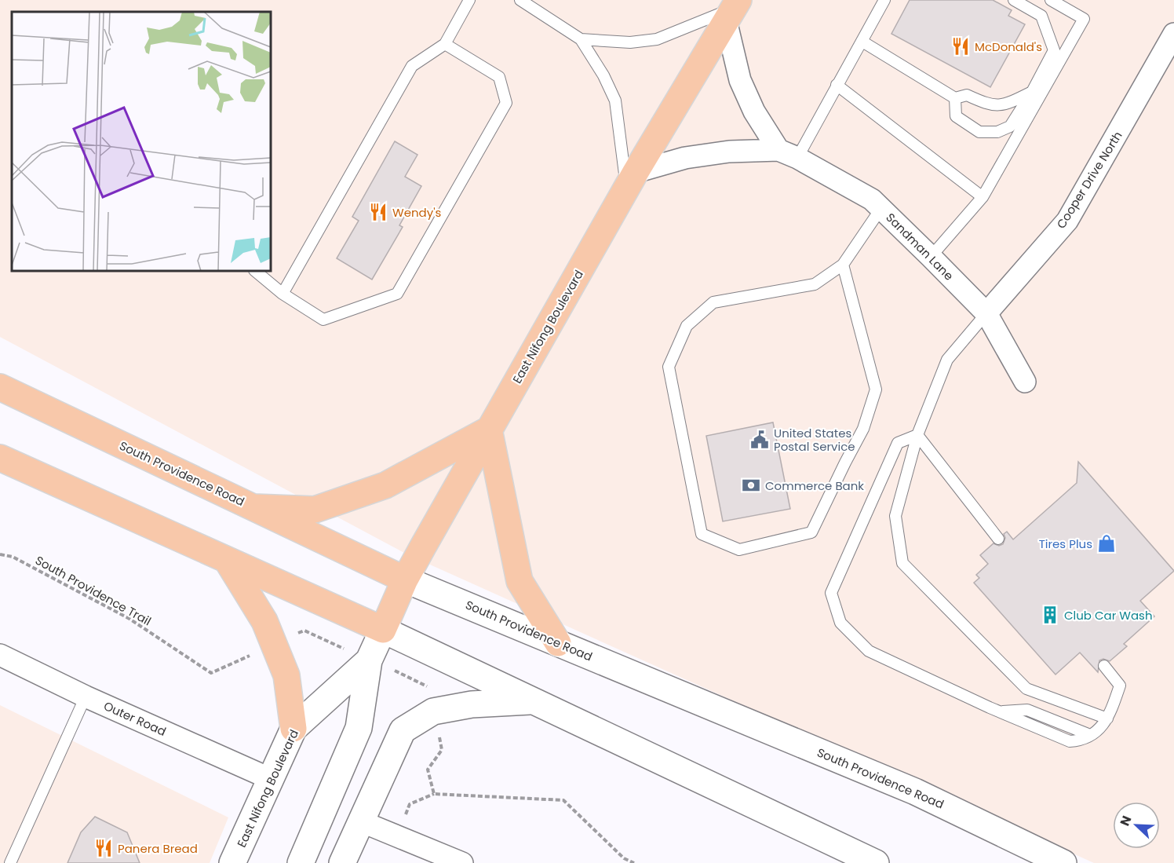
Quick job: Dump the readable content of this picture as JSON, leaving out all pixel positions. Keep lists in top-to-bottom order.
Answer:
{
  "streets": {
    "main road": ["East Nifong Boulevard", "South Providence Road"],
    "street": ["Cooper Drive North", "Sandman Lane", "Outer Road"],
    "path": ["South Providence Trail"]
  },
  "crossings": [
    ["Cooper Drive North", "Sandman Lane"],
    ["Sandman Lane", "East Nifong Boulevard"],
    ["East Nifong Boulevard", "South Providence Road"],
    ["East Nifong Boulevard", "South Providence Trail"],
    ["East Nifong Boulevard", "Outer Road"]
  ],
  "places": {
    "restaurant": ["McDonald's", "Wendy's", "Panera Bread"],
    "public building": ["United States Postal Service"],
    "bank": ["Commerce Bank"],
    "shop": ["Tires Plus"],
    "building": ["Club Car Wash"]
  },
  "north": "top left"
}
